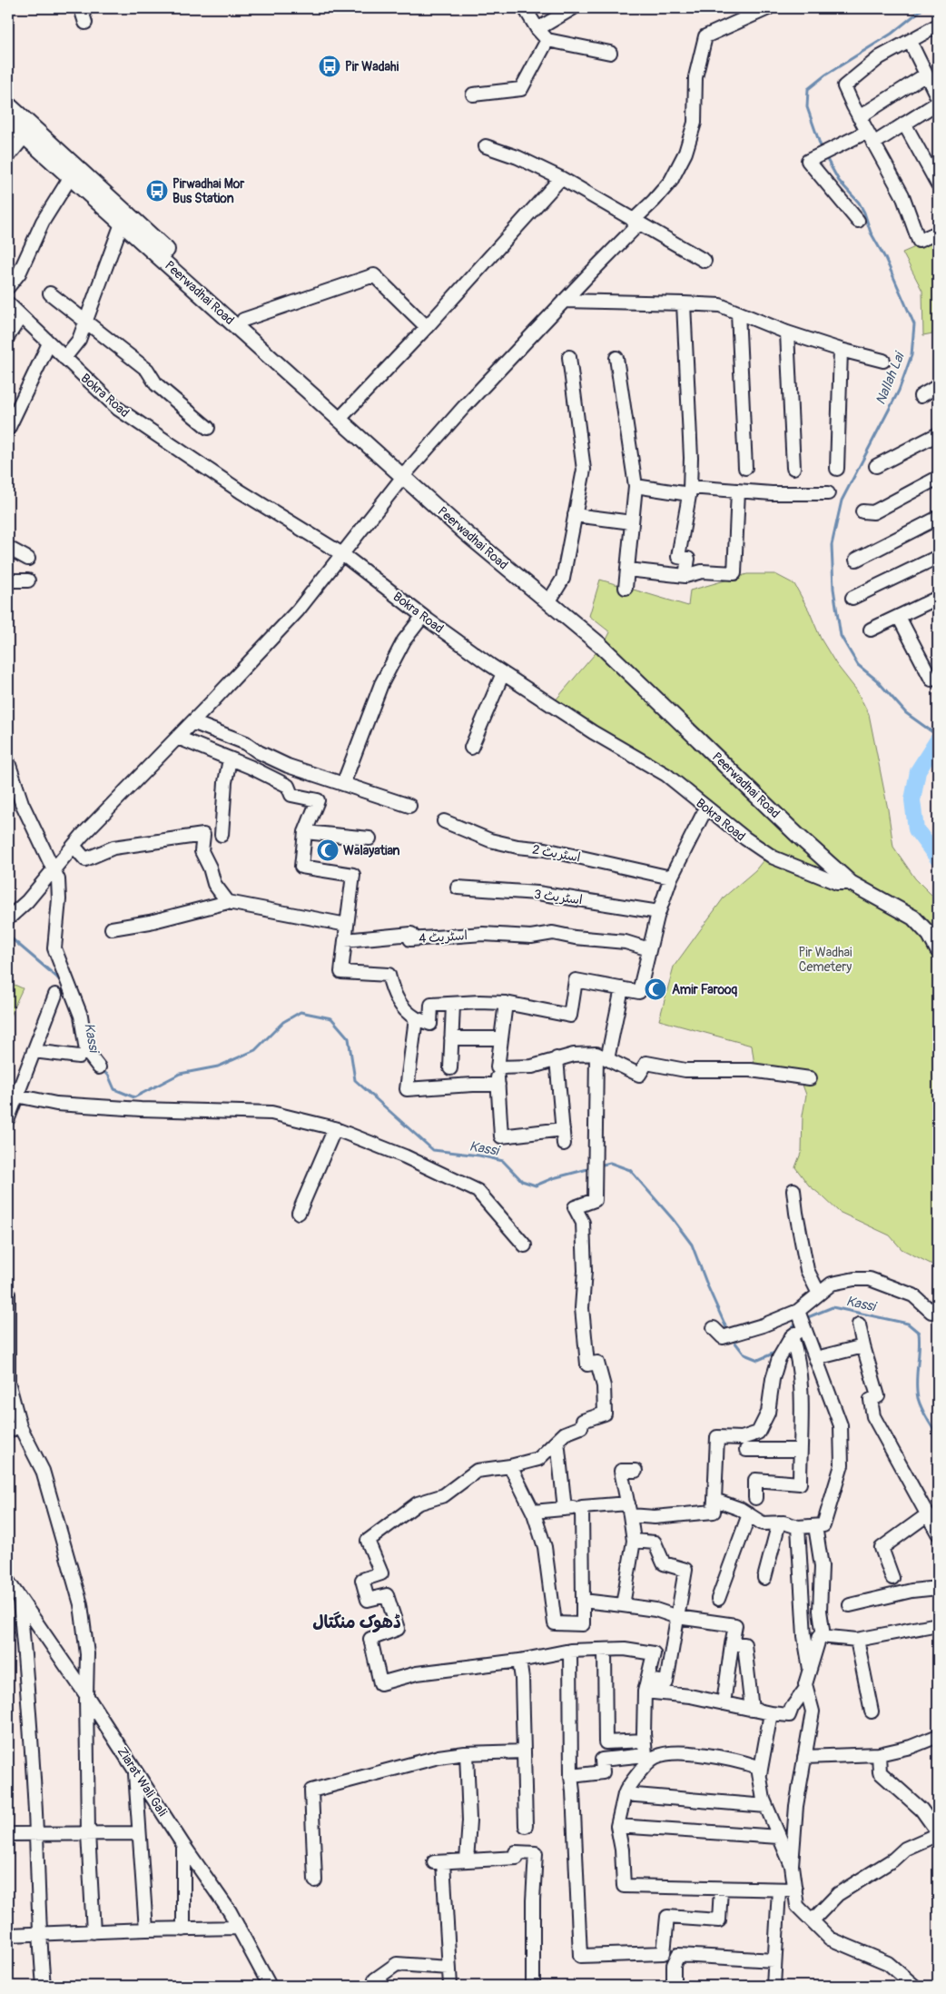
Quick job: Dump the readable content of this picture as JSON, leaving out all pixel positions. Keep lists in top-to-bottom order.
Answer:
{
  "streets": {
    "main road": ["Peerwadhai Road"],
    "street": [
      "Bokra Road",
      "اسٹریٹ 2",
      "اسٹریٹ 3",
      "اسٹریٹ 4",
      "Ziarat Wali Gali"
    ]
  },
  "crossings": [
    ["Peerwadhai Road", "Bokra Road"]
  ],
  "districts": ["ڈھوک منگتال"],
  "water": ["Nallah Lai", "Kassi"],
  "parks": ["Pir Wadhai Cemetery"],
  "places": {
    "bus stop": ["Pir Wadahi", "Pirwadhai Mor Bus Station"],
    "mosque": ["Walayatian", "Amir Farooq"]
  }
}
